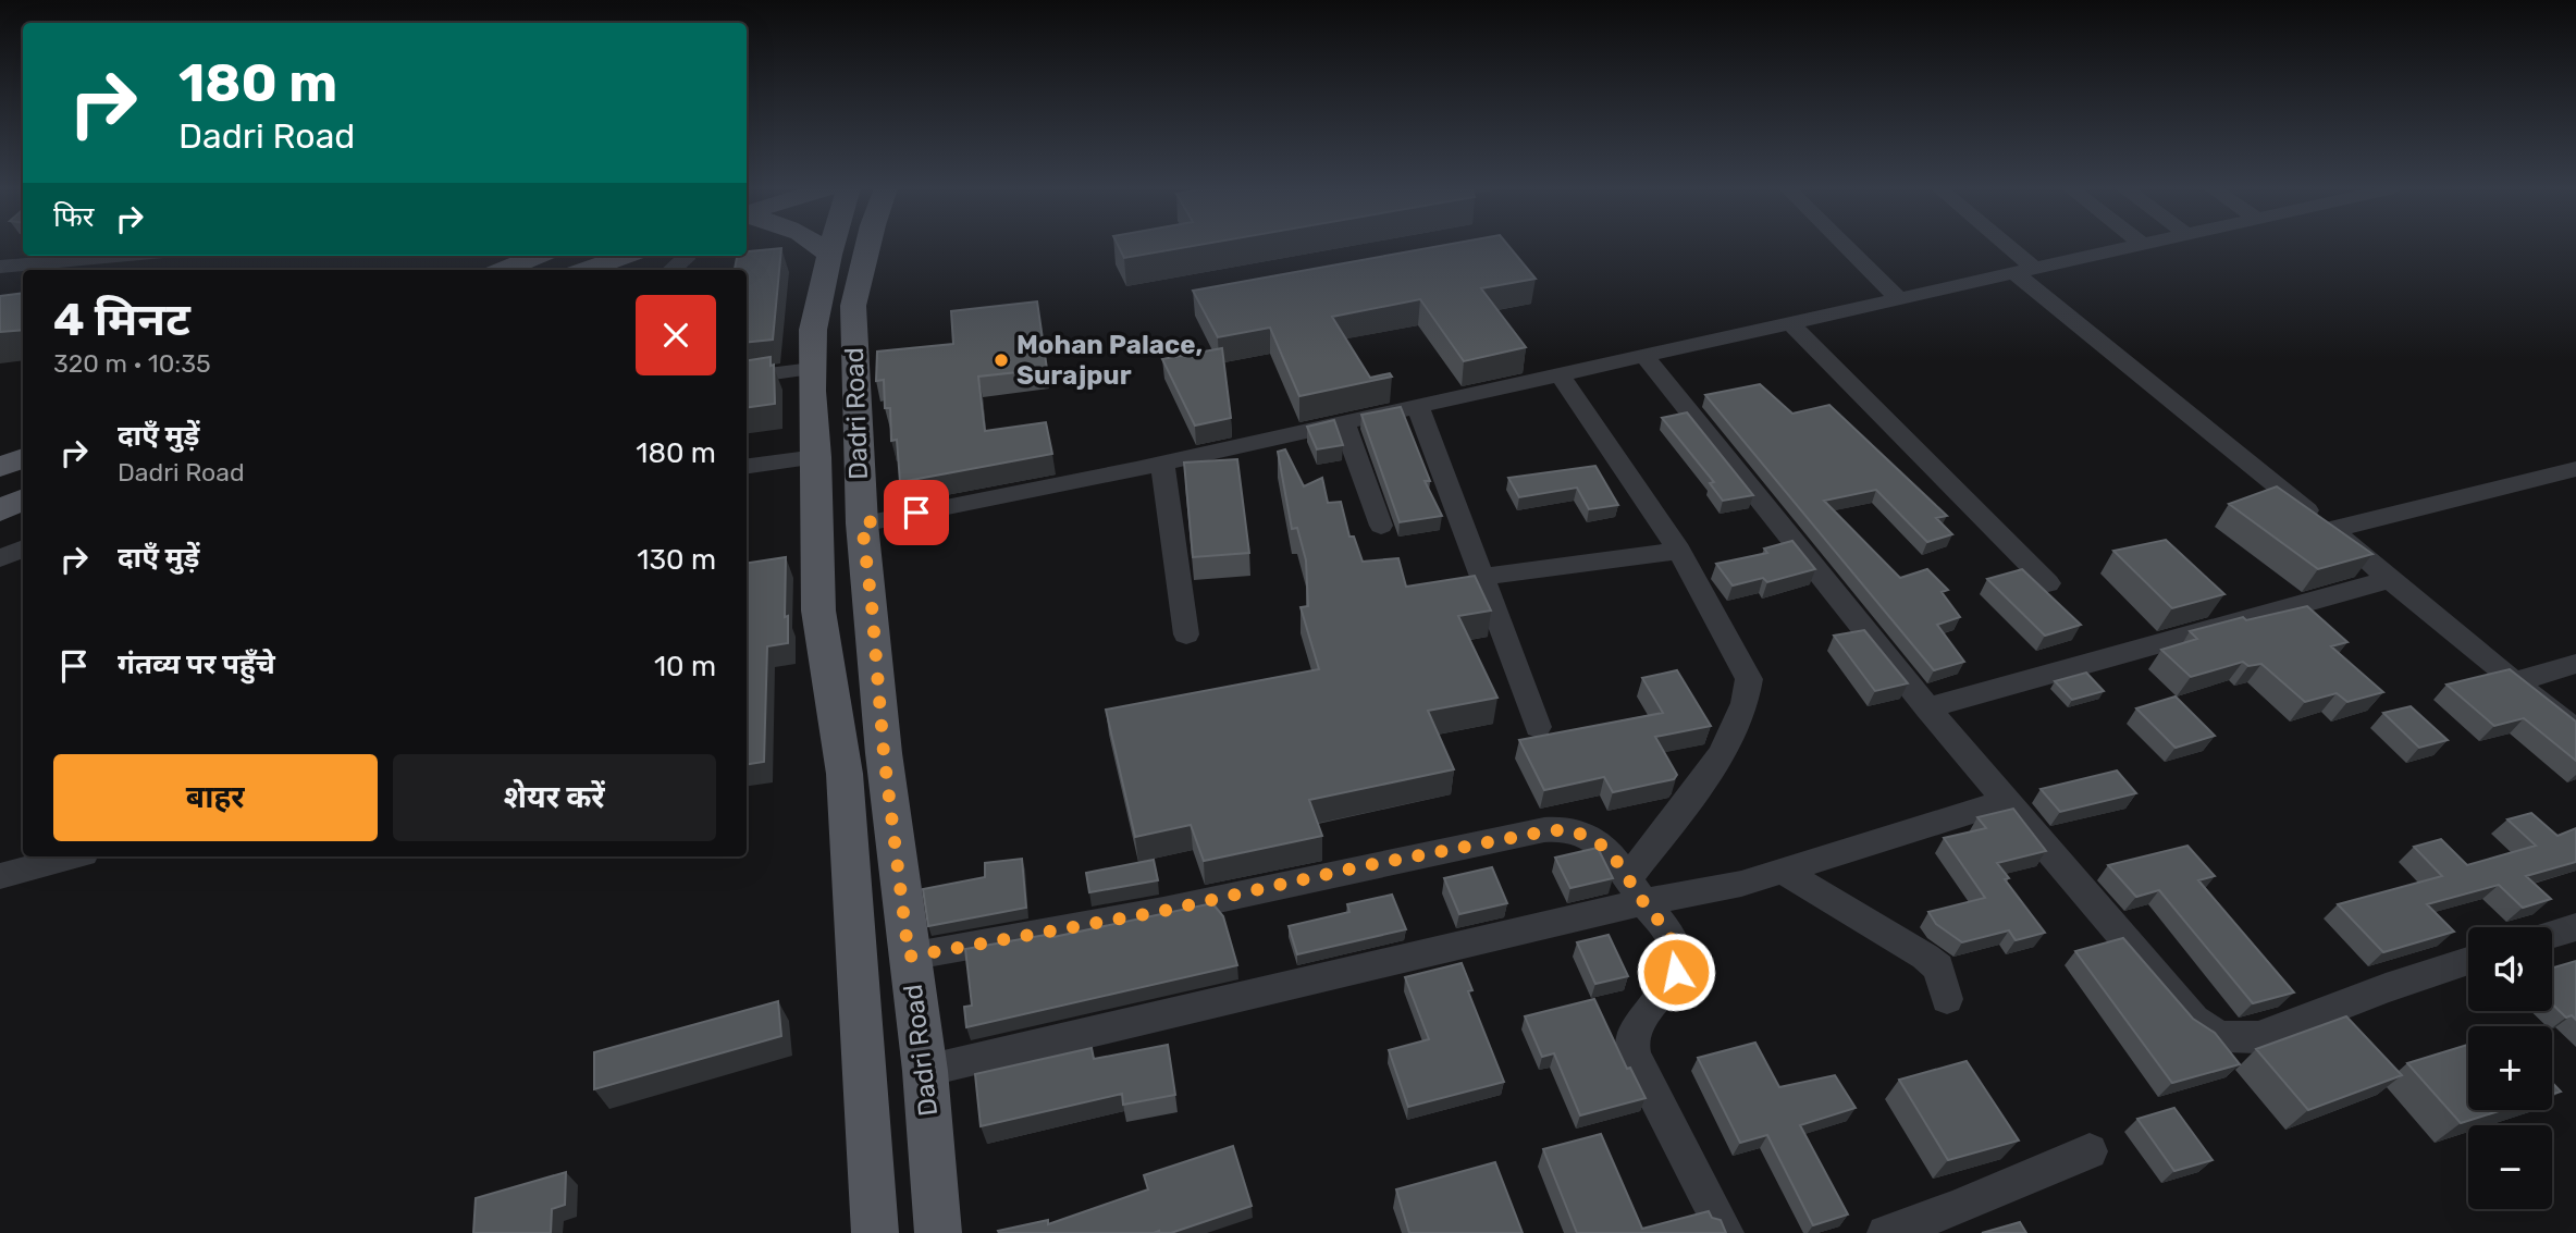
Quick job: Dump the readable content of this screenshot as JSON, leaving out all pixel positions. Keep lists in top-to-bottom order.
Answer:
{
  "streets": {
    "main road": ["Dadri Road"]
  },
  "places": ["Mohan Palace, Surajpur"],
  "page": {
    "turn": ["180 m", "Dadri Road"],
    "then": "फिर",
    "heading": ["4 मिनट", "320 m · 10:35"],
    "list": [
      {
        "name": "दाएँ मुड़ें",
        "note": "Dadri Road",
        "value": "180 m"
      },
      {
        "name": "दाएँ मुड़ें",
        "value": "130 m"
      },
      {
        "name": "गंतव्य पर पहुँचे",
        "value": "10 m"
      }
    ],
    "buttons": ["बाहर", "शेयर करें"],
    "map_buttons": ["+", "−"]
  }
}
